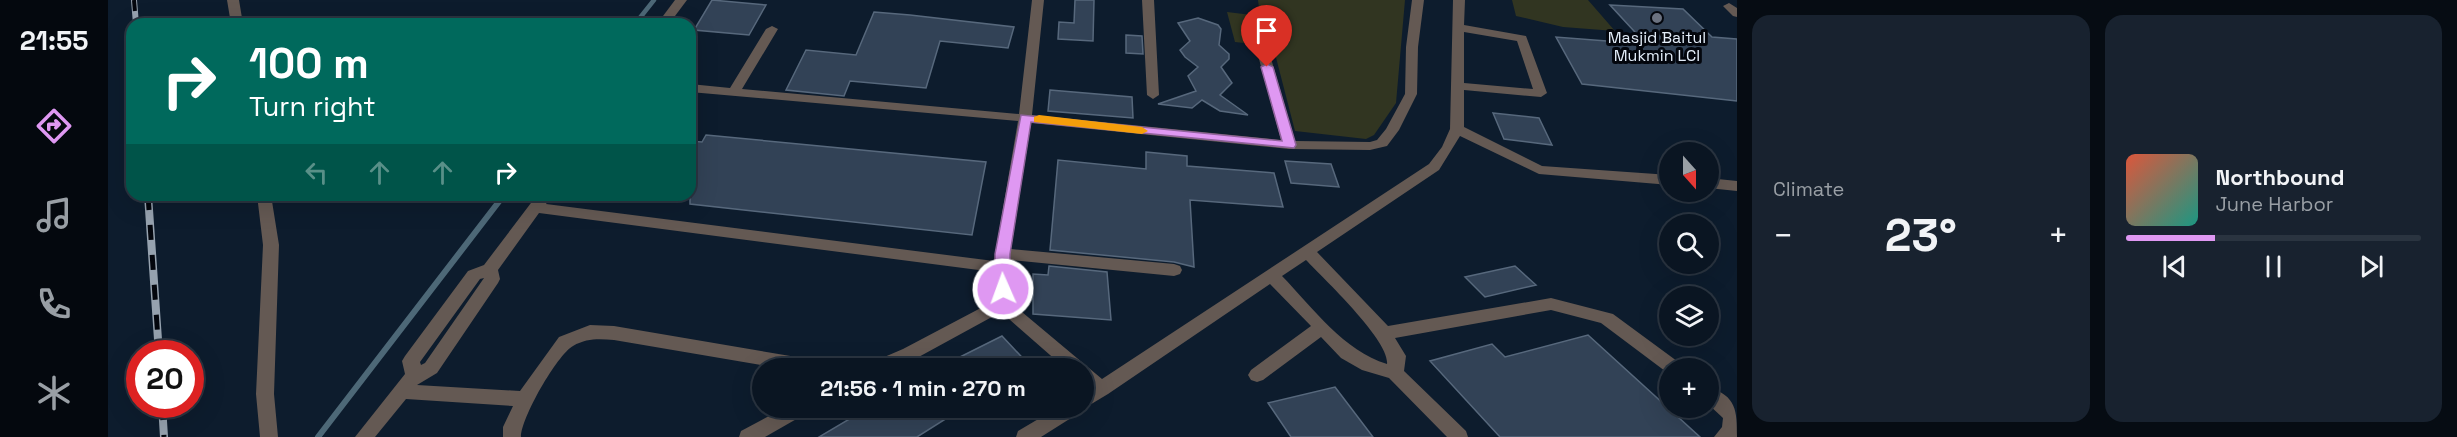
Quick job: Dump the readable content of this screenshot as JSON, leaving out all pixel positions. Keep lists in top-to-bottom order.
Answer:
{
  "places": ["Masjid Baitul Mukmin LCI"],
  "north": "bottom",
  "page": {
    "tabs": "21:55",
    "tile": "Climate",
    "turn": ["100 m", "Turn right"],
    "map_buttons": "+",
    "song": ["Northbound", "June Harbor"],
    "heat": ["−", "23°", "+"],
    "limit": "20",
    "trip": "21:56 · 1 min · 270 m"
  }
}
